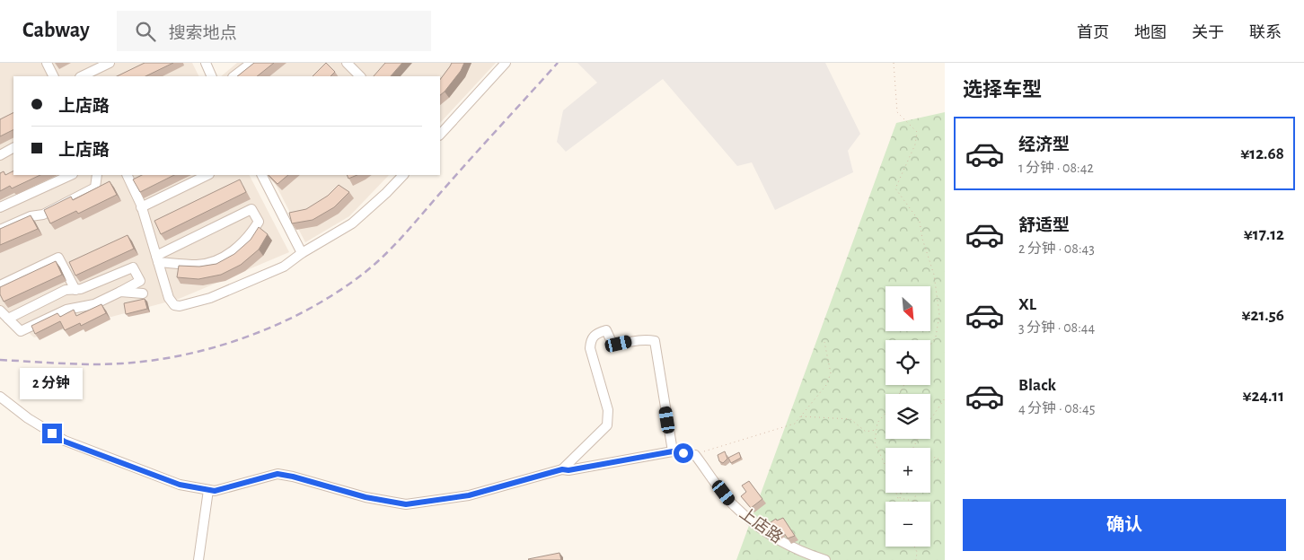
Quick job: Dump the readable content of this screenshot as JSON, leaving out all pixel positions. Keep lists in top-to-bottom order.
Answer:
{
  "streets": {
    "street": ["上店路"]
  },
  "north": "bottom right",
  "page": {
    "header": "Cabway",
    "search": "搜索地点",
    "nav": [
      "首页",
      "地图",
      "关于",
      "联系"
    ],
    "heading": "选择车型",
    "banner": ["上店路", "上店路"],
    "list": [
      {
        "name": "经济型",
        "note": "1 分钟 · 08:42",
        "value": "¥12.68"
      },
      {
        "name": "舒适型",
        "note": "2 分钟 · 08:43",
        "value": "¥17.12"
      },
      {
        "name": "XL",
        "note": "3 分钟 · 08:44",
        "value": "¥21.56"
      },
      {
        "name": "Black",
        "note": "4 分钟 · 08:45",
        "value": "¥24.11"
      }
    ],
    "map_buttons": ["+", "−"],
    "bubble": "2 分钟",
    "buttons": "确认"
  }
}
